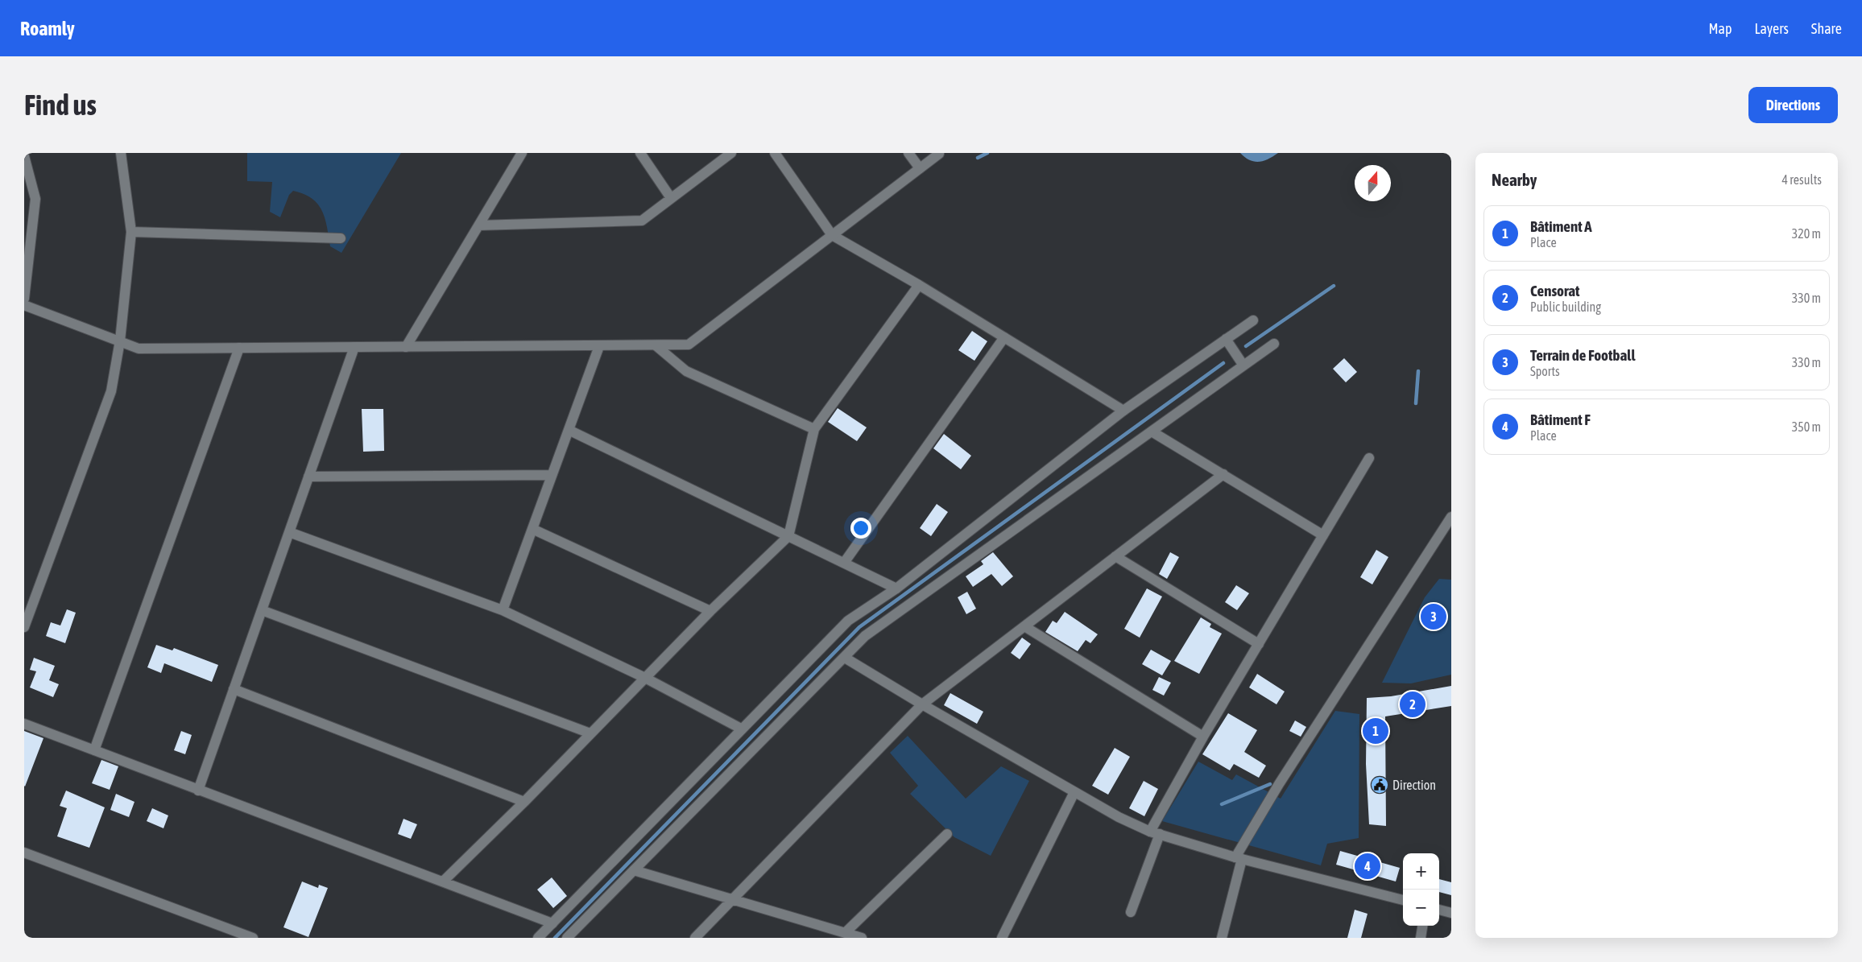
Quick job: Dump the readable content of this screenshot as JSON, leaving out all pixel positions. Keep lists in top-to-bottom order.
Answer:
{
  "places": {
    "public building": ["Direction"]
  },
  "north": "top",
  "page": {
    "header": "Roamly",
    "nav": ["Map", "Layers", "Share"],
    "buttons": "Directions",
    "title": "Find us",
    "heading": ["Nearby", "4 results"],
    "list": [
      {
        "mark": "1",
        "name": "Bâtiment A",
        "note": "Place",
        "value": "320 m"
      },
      {
        "mark": "2",
        "name": "Censorat",
        "note": "Public building",
        "value": "330 m"
      },
      {
        "mark": "3",
        "name": "Terrain de Football",
        "note": "Sports",
        "value": "330 m"
      },
      {
        "mark": "4",
        "name": "Bâtiment F",
        "note": "Place",
        "value": "350 m"
      }
    ],
    "pins": [
      "3",
      "2",
      "1",
      "4"
    ],
    "map_buttons": ["+", "−"]
  }
}
